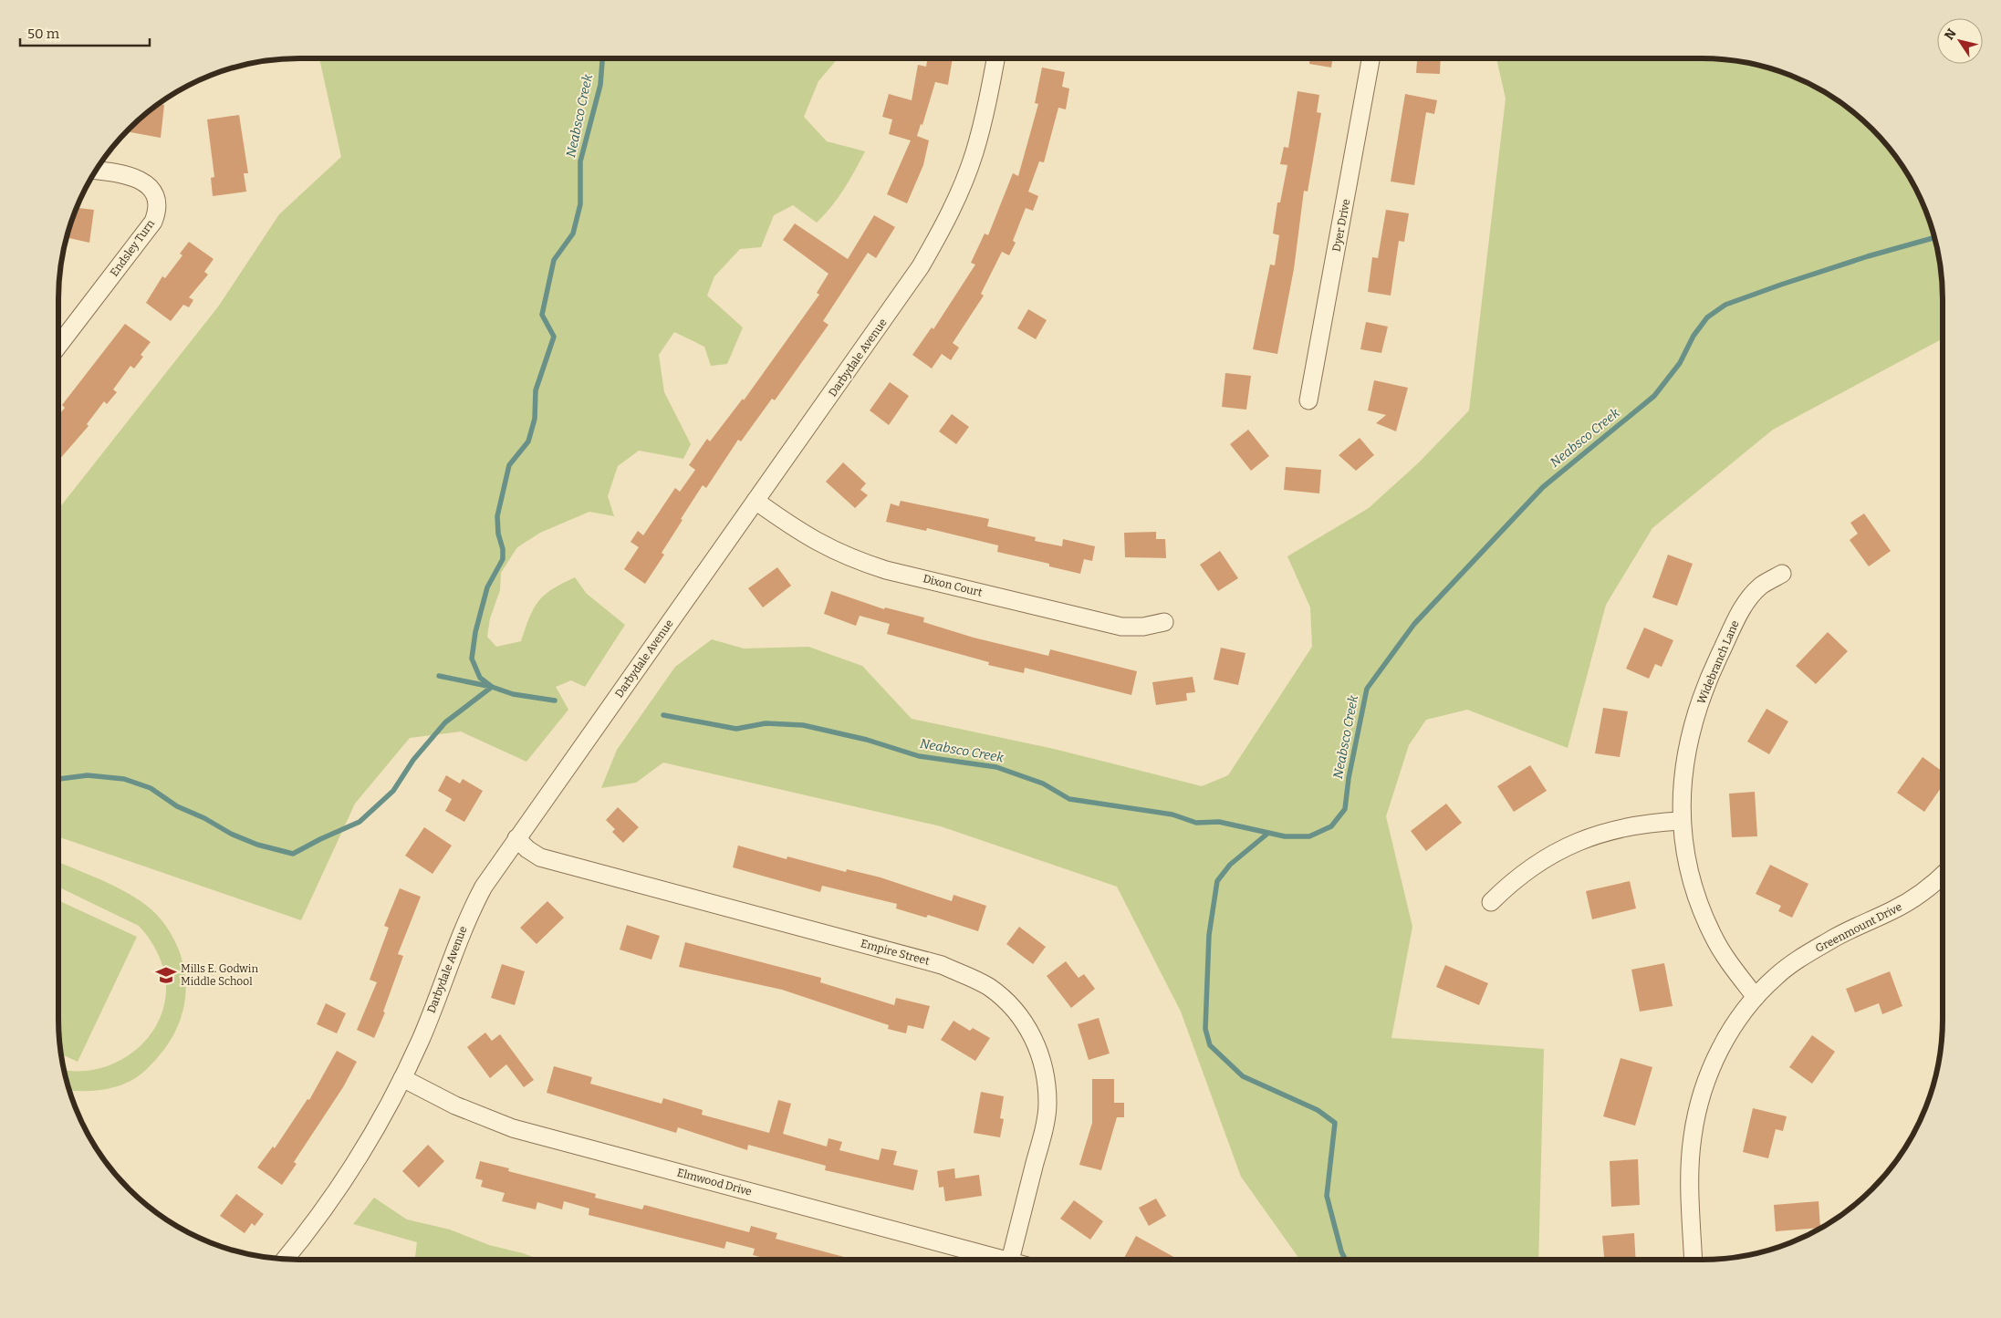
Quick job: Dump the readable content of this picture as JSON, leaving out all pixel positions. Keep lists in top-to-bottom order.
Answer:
{
  "streets": {
    "street": [
      "Dyer Drive",
      "Endsley Turn",
      "Darbydale Avenue",
      "Dixon Court",
      "Widebranch Lane",
      "Greenmount Drive",
      "Empire Street",
      "Elmwood Drive"
    ]
  },
  "crossings": [
    ["Darbydale Avenue", "Dixon Court"],
    ["Darbydale Avenue", "Empire Street"],
    ["Darbydale Avenue", "Elmwood Drive"],
    ["Widebranch Lane", "Greenmount Drive"]
  ],
  "water": ["Neabsco Creek"],
  "places": {
    "school or university": ["Mills E. Godwin Middle School"]
  },
  "scale_bar": "50 m",
  "north": "top left"
}
